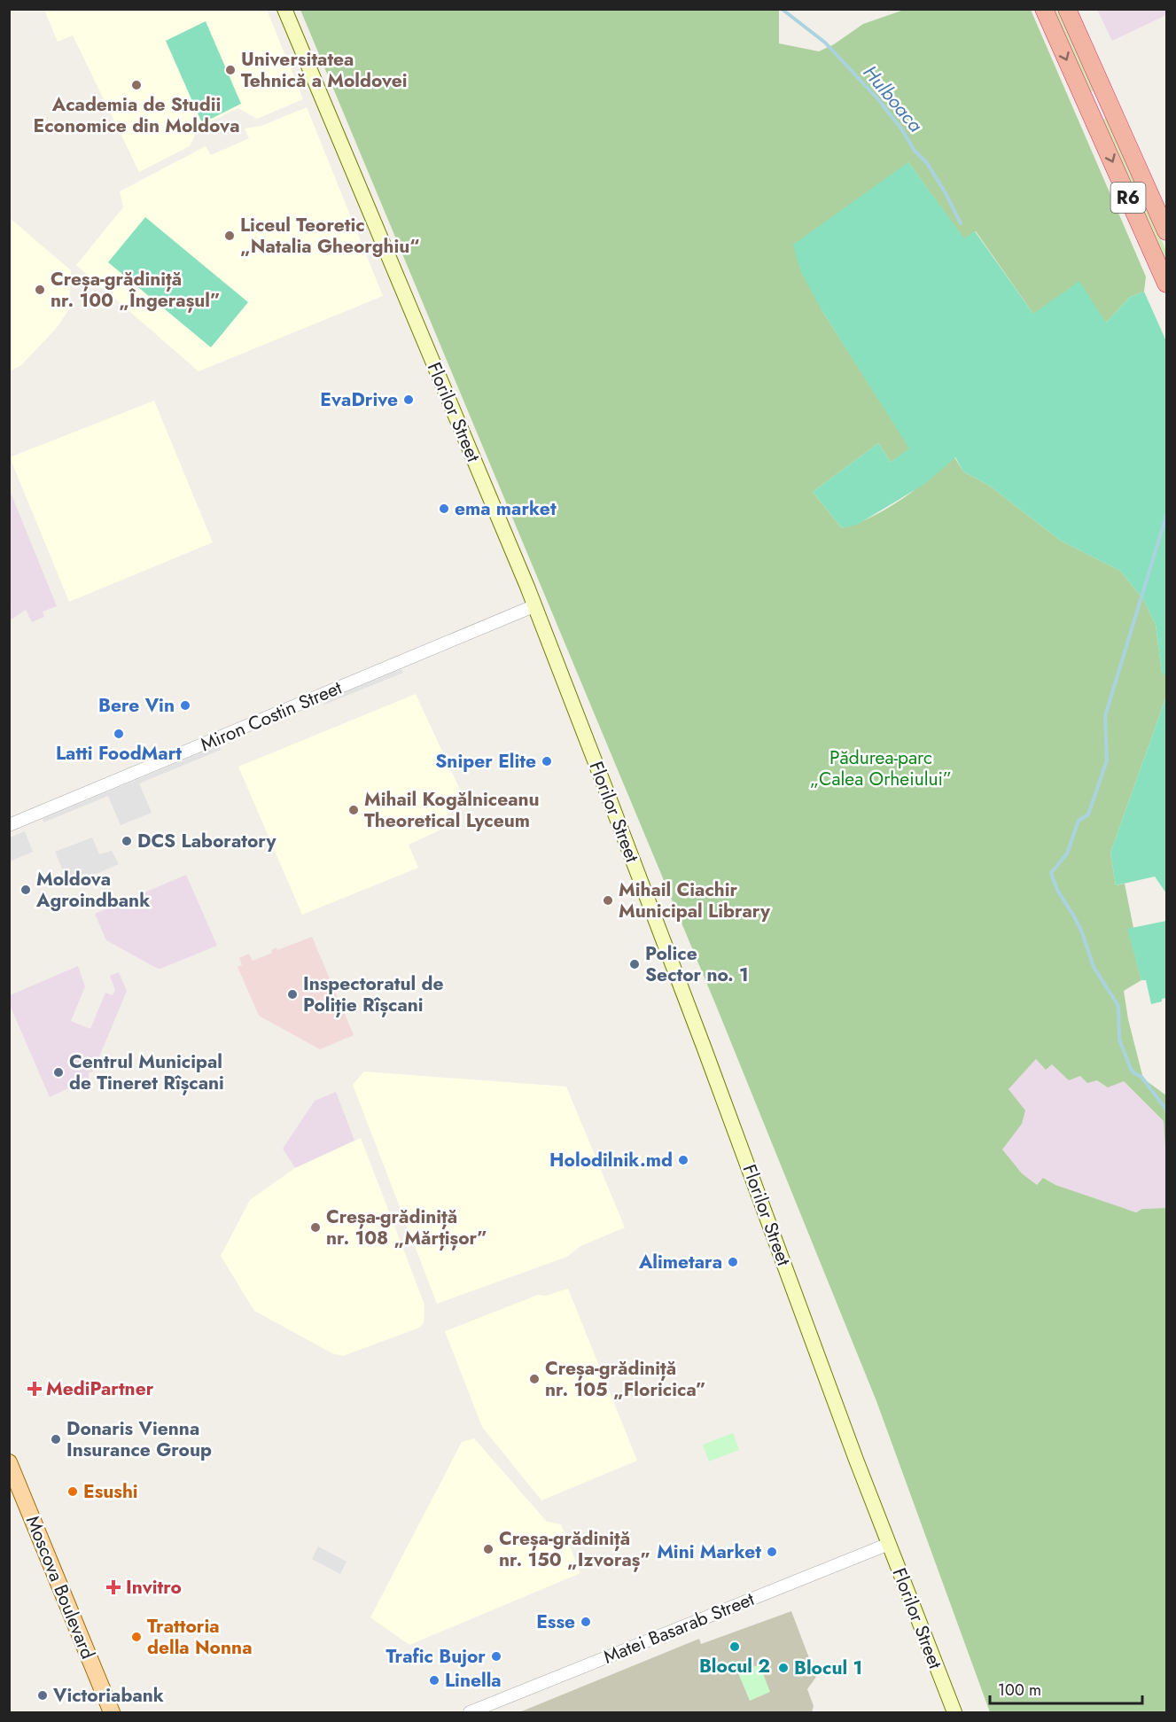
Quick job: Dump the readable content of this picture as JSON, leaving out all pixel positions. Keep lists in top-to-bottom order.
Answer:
{
  "streets": {
    "highway": ["R6"],
    "main road": ["Florilor Street", "Moscova Boulevard"],
    "street": ["Miron Costin Street", "Matei Basarab Street"]
  },
  "crossings": [
    ["Florilor Street", "Miron Costin Street"],
    ["Florilor Street", "Matei Basarab Street"]
  ],
  "water": ["Hulboaca"],
  "parks": ["Pădurea-parc „Calea Orheiului”"],
  "places": {
    "other": [
      "Universitatea Tehnică a Moldovei",
      "Academia de Studii Economice din Moldova",
      "Liceul Teoretic „Natalia Gheorghiu“",
      "Creșa-grădiniță nr. 100 „Îngerașul”",
      "EvaDrive",
      "ema market",
      "Bere Vin",
      "Latti FoodMart",
      "Sniper Elite",
      "Mihail Kogălniceanu Theoretical Lyceum",
      "DCS Laboratory",
      "Moldova Agroindbank",
      "Mihail Ciachir Municipal Library",
      "Police Sector no. 1",
      "Inspectoratul de Poliție Rîșcani",
      "Centrul Municipal de Tineret Rîșcani",
      "Holodilnik.md",
      "Creșa-grădiniță nr. 108 „Mărțișor”",
      "Alimetara",
      "Creșa-grădiniță nr. 105 „Floricica”",
      "Donaris Vienna Insurance Group",
      "Esushi",
      "Creșa-grădiniță nr. 150 „Izvoraș”",
      "Mini Market",
      "Esse",
      "Trattoria della Nonna",
      "Blocul 2",
      "Trafic Bujor",
      "Blocul 1",
      "Linella",
      "Victoriabank"
    ],
    "health": ["MediPartner", "Invitro"]
  },
  "scale_bar": "100 m"
}
